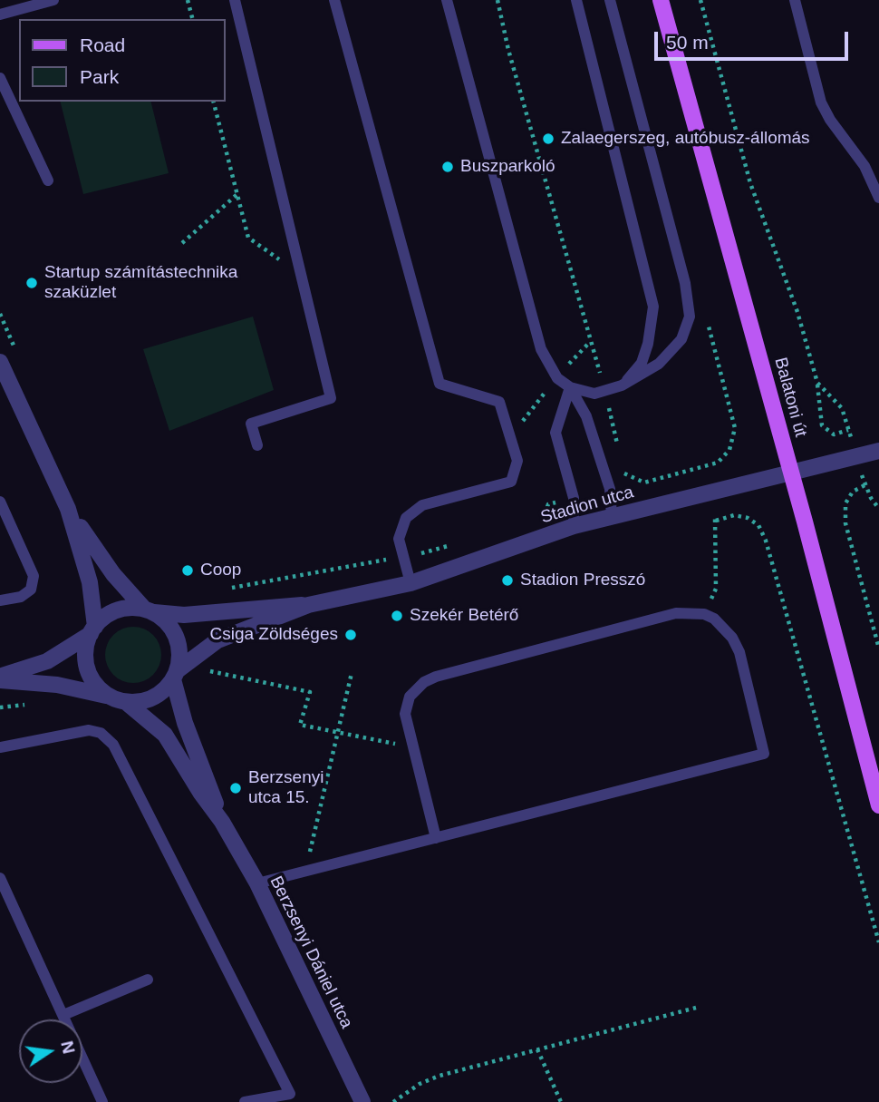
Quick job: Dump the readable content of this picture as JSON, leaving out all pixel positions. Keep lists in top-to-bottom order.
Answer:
{
  "streets": {
    "main road": ["Balatoni út"],
    "street": ["Stadion utca", "Berzsenyi Dániel utca"]
  },
  "crossings": [
    ["Balatoni út", "Stadion utca"],
    ["Stadion utca", "Berzsenyi Dániel utca"]
  ],
  "places": [
    "Zalaegerszeg, autóbusz-állomás",
    "Buszparkoló",
    "Startup számítástechnika szaküzlet",
    "Coop",
    "Stadion Presszó",
    "Szekér Betérő",
    "Csiga Zöldséges",
    "Berzsenyi utca 15."
  ],
  "legend": ["Road", "Park"],
  "scale_bar": "50 m",
  "north": "right"
}
